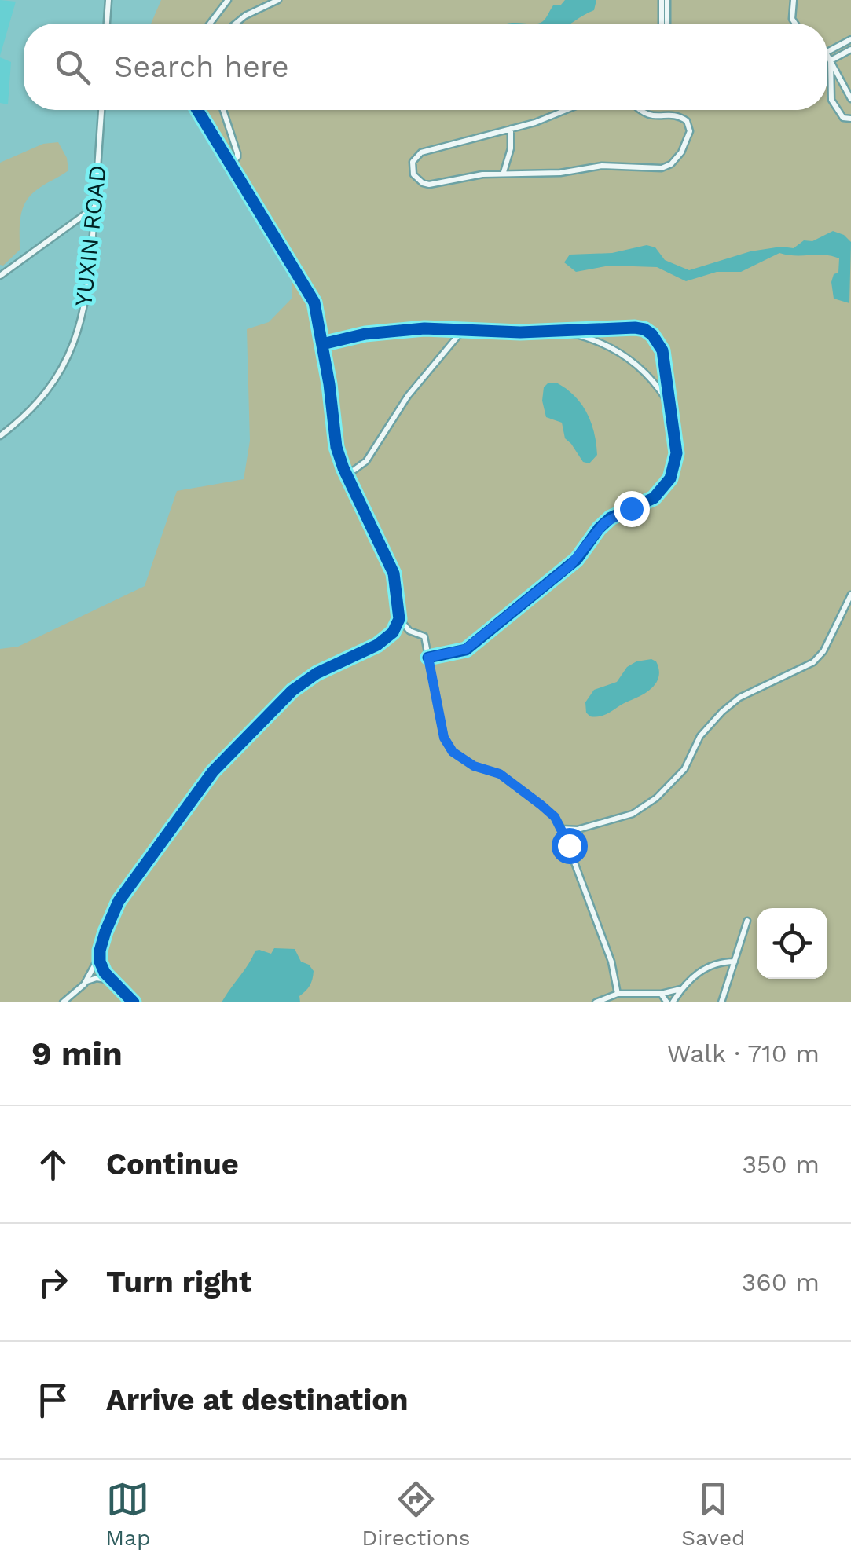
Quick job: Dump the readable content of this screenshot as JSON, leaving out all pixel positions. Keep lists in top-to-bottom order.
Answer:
{
  "streets": {
    "street": ["YUXIN ROAD"]
  },
  "page": {
    "search": "Search here",
    "heading": ["9 min", "Walk · 710 m"],
    "list": [
      ["Continue", "350 m"],
      ["Turn right", "360 m"],
      "Arrive at destination"
    ],
    "nav": ["Map", "Directions", "Saved"]
  }
}
